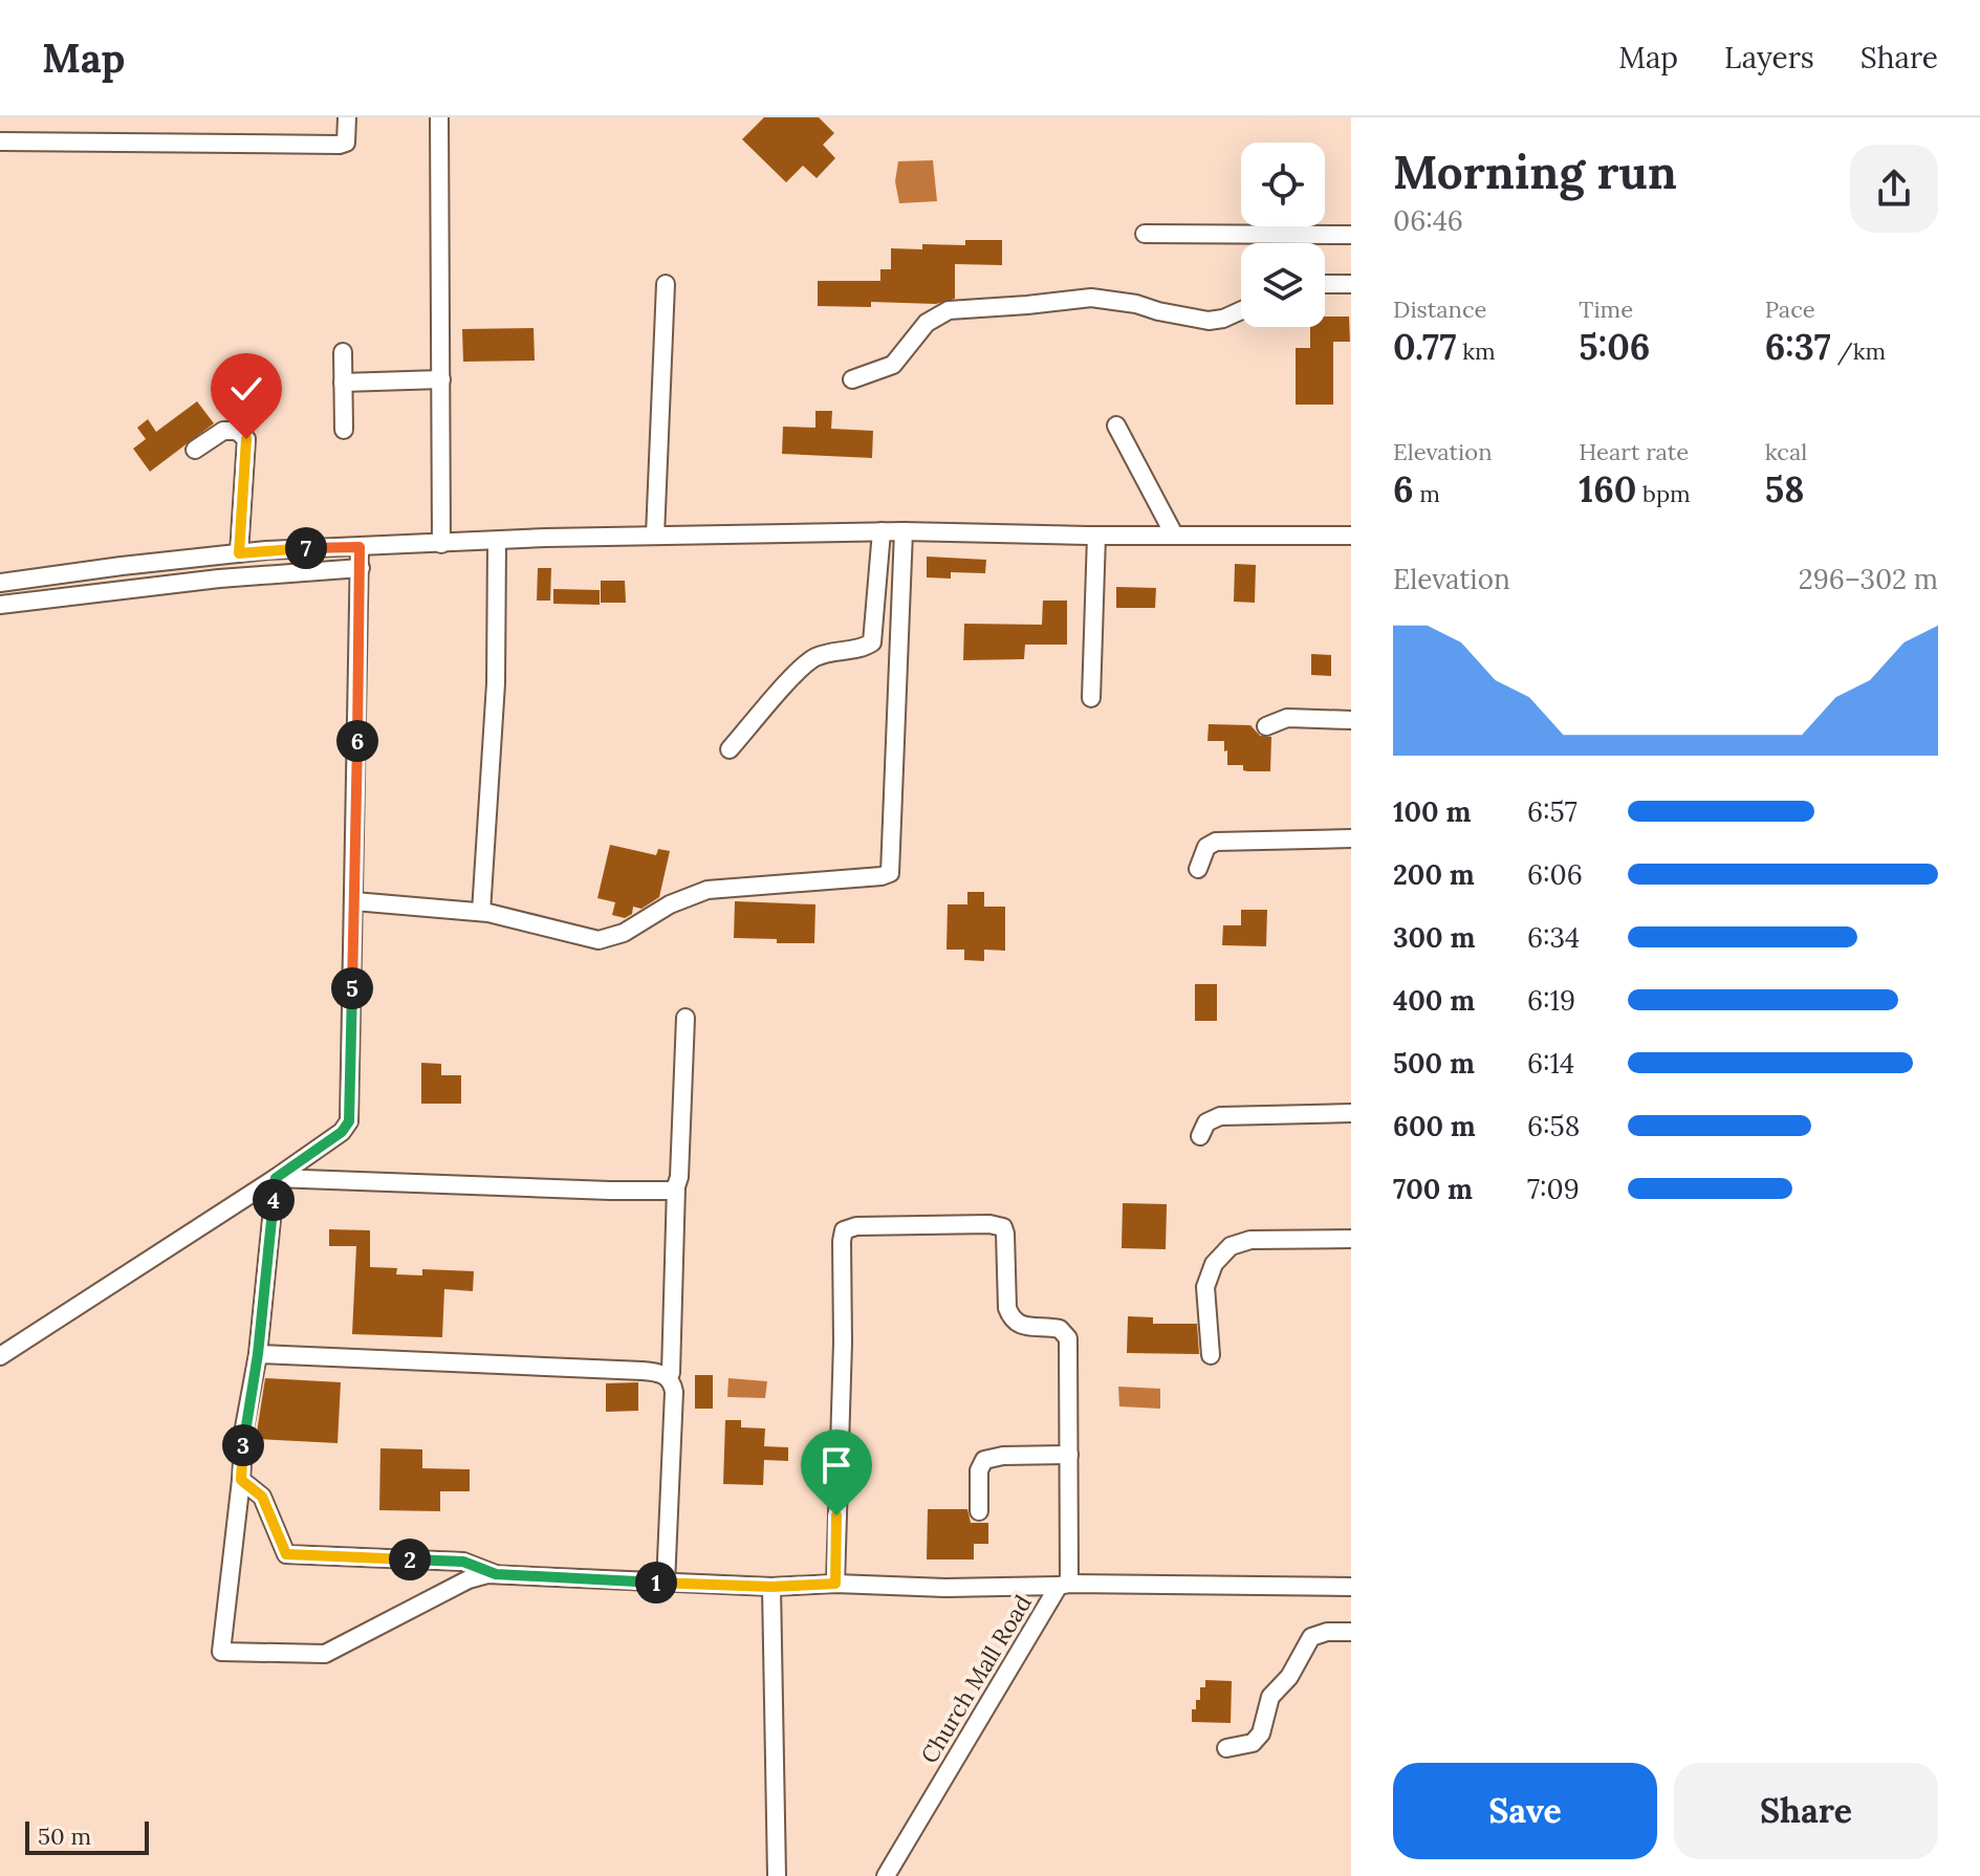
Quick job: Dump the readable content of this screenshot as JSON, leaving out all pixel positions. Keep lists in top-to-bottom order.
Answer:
{
  "streets": {
    "street": ["Church Mall Road"]
  },
  "scale_bar": "50 m",
  "page": {
    "header": "Map",
    "nav": ["Map", "Layers", "Share"],
    "heading": ["Morning run", "06:46"],
    "stats": [
      ["Distance", "0.77 km"],
      ["Time", "5:06"],
      ["Pace", "6:37 /km"],
      ["Elevation", "6 m"],
      ["Heart rate", "160 bpm"],
      ["kcal", "58"]
    ],
    "pins": [
      "7",
      "6",
      "5",
      "4",
      "3",
      "2",
      "1"
    ],
    "chart": ["Elevation", "296–302 m"],
    "list": [
      {
        "name": "100 m",
        "note": "6:57"
      },
      {
        "name": "200 m",
        "note": "6:06"
      },
      {
        "name": "300 m",
        "note": "6:34"
      },
      {
        "name": "400 m",
        "note": "6:19"
      },
      {
        "name": "500 m",
        "note": "6:14"
      },
      {
        "name": "600 m",
        "note": "6:58"
      },
      {
        "name": "700 m",
        "note": "7:09"
      }
    ],
    "buttons": ["Save", "Share"],
    "scale": "50 m"
  }
}
